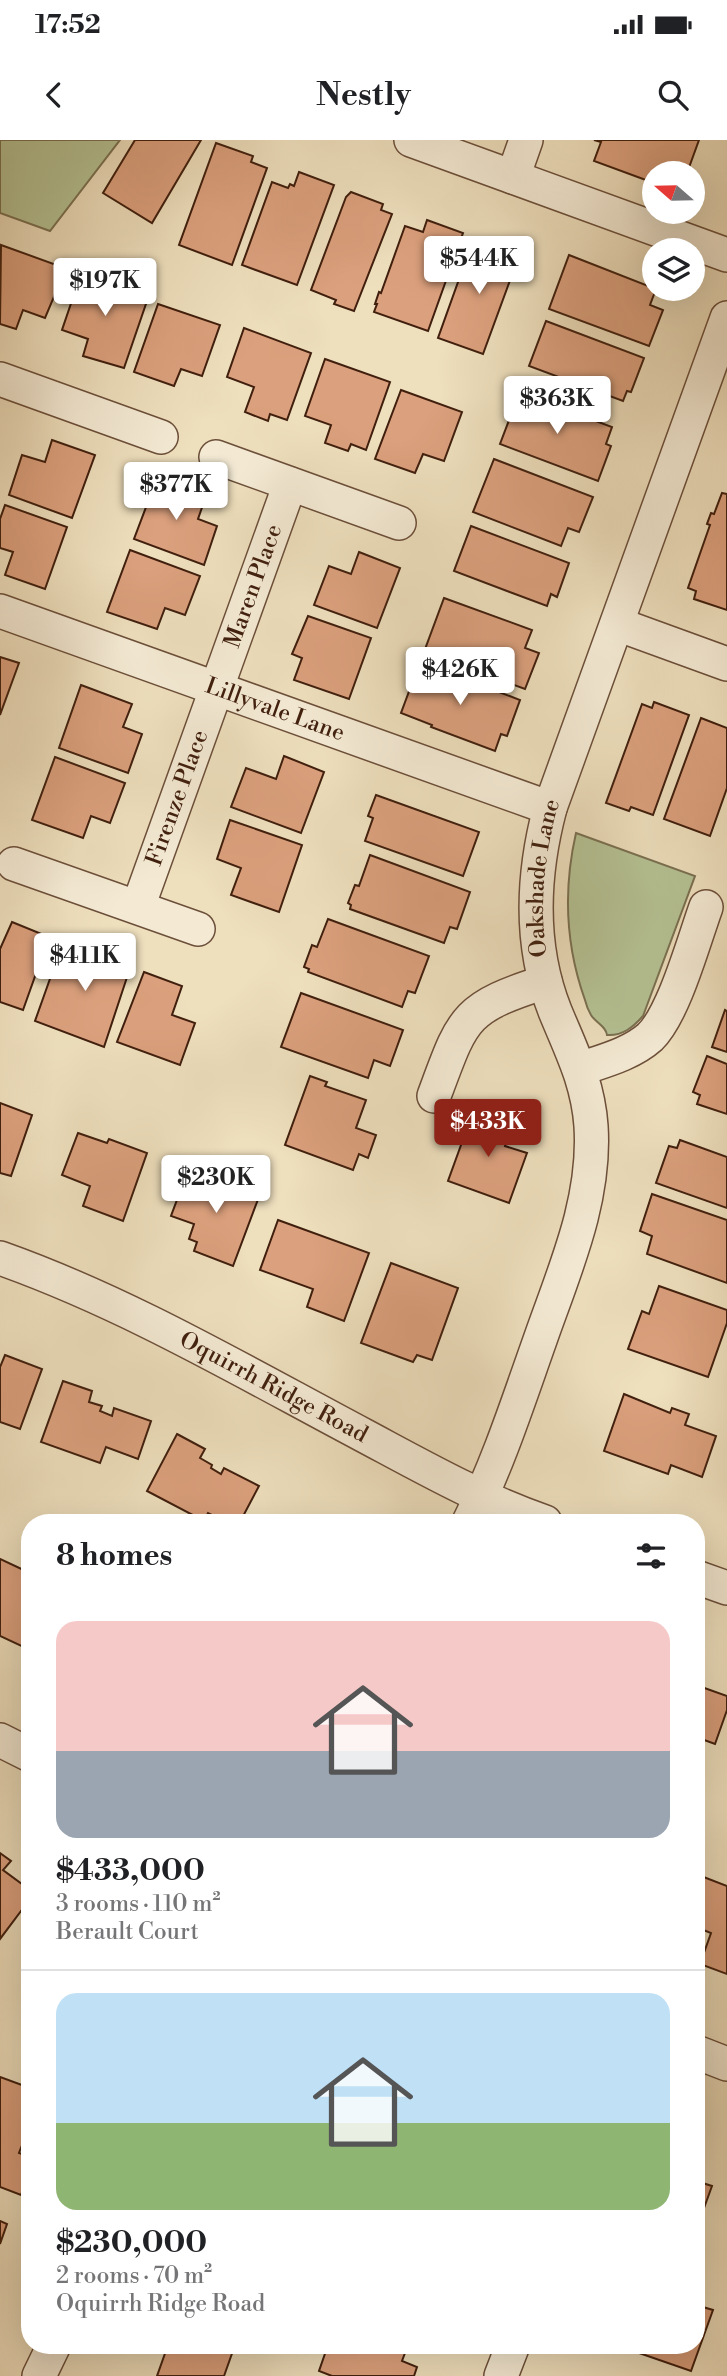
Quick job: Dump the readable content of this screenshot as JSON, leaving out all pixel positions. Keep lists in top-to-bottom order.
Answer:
{
  "streets": {
    "street": [
      "Maren Place",
      "Lillyvale Lane",
      "Firenze Place",
      "Oakshade Lane",
      "Oquirrh Ridge Road"
    ]
  },
  "crossings": [
    ["Maren Place", "Lillyvale Lane"],
    ["Maren Place", "Firenze Place"],
    ["Lillyvale Lane", "Firenze Place"],
    ["Lillyvale Lane", "Oakshade Lane"],
    ["Oakshade Lane", "Oquirrh Ridge Road"]
  ],
  "north": "left",
  "page": {
    "status": "17:52",
    "header": "Nestly",
    "price": [
      "$544K",
      "$197K",
      "$363K",
      "$377K",
      "$426K",
      "$411K",
      "$433K",
      "$230K"
    ],
    "heading": "8 homes",
    "list": [
      {
        "name": "$433,000",
        "note": "3 rooms · 110 m² · Berault Court"
      },
      {
        "name": "$230,000",
        "note": "2 rooms · 70 m² · Oquirrh Ridge Road"
      }
    ]
  }
}
